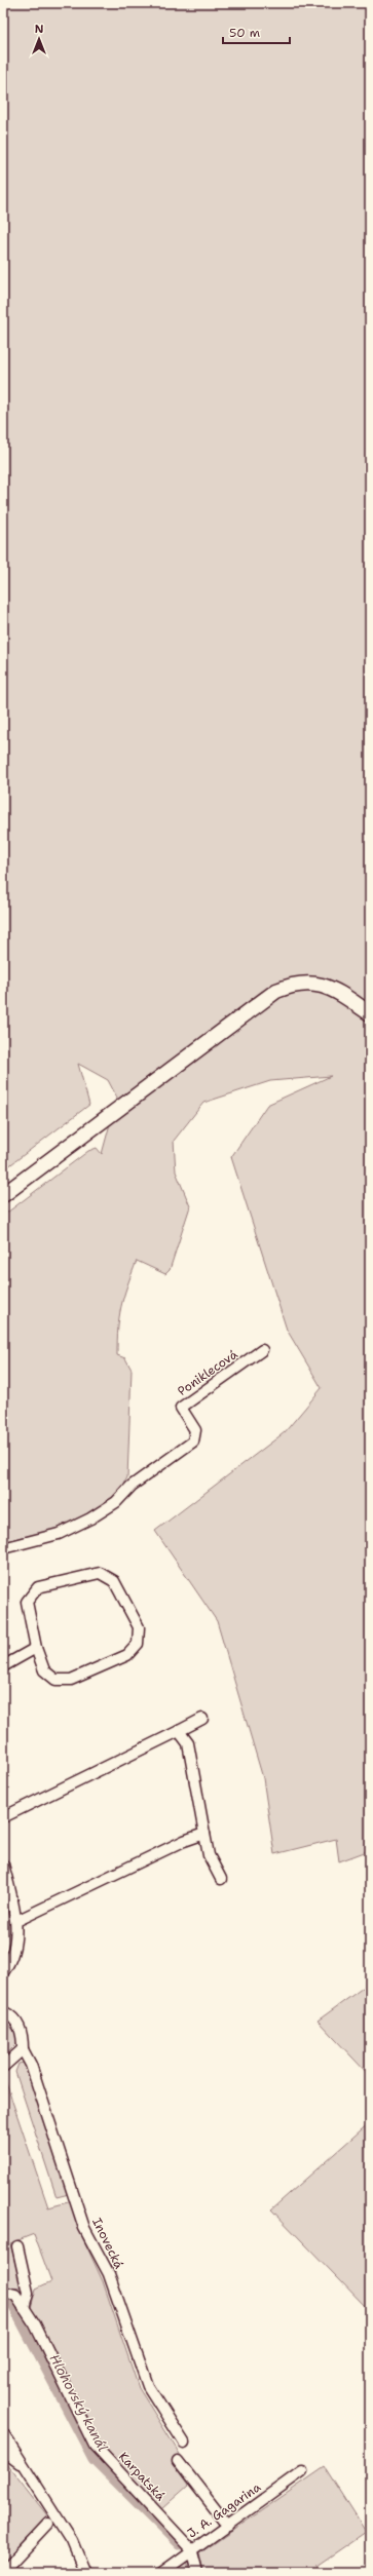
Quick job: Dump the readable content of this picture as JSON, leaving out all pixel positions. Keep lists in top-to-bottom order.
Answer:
{
  "streets": {
    "street": [
      "Poniklecová",
      "Inovecká",
      "Karpatská",
      "J. A. Gagarina"
    ]
  },
  "crossings": [
    ["Karpatská", "J. A. Gagarina"]
  ],
  "water": ["Hlohovský kanál"],
  "scale_bar": "50 m",
  "north": "top"
}
